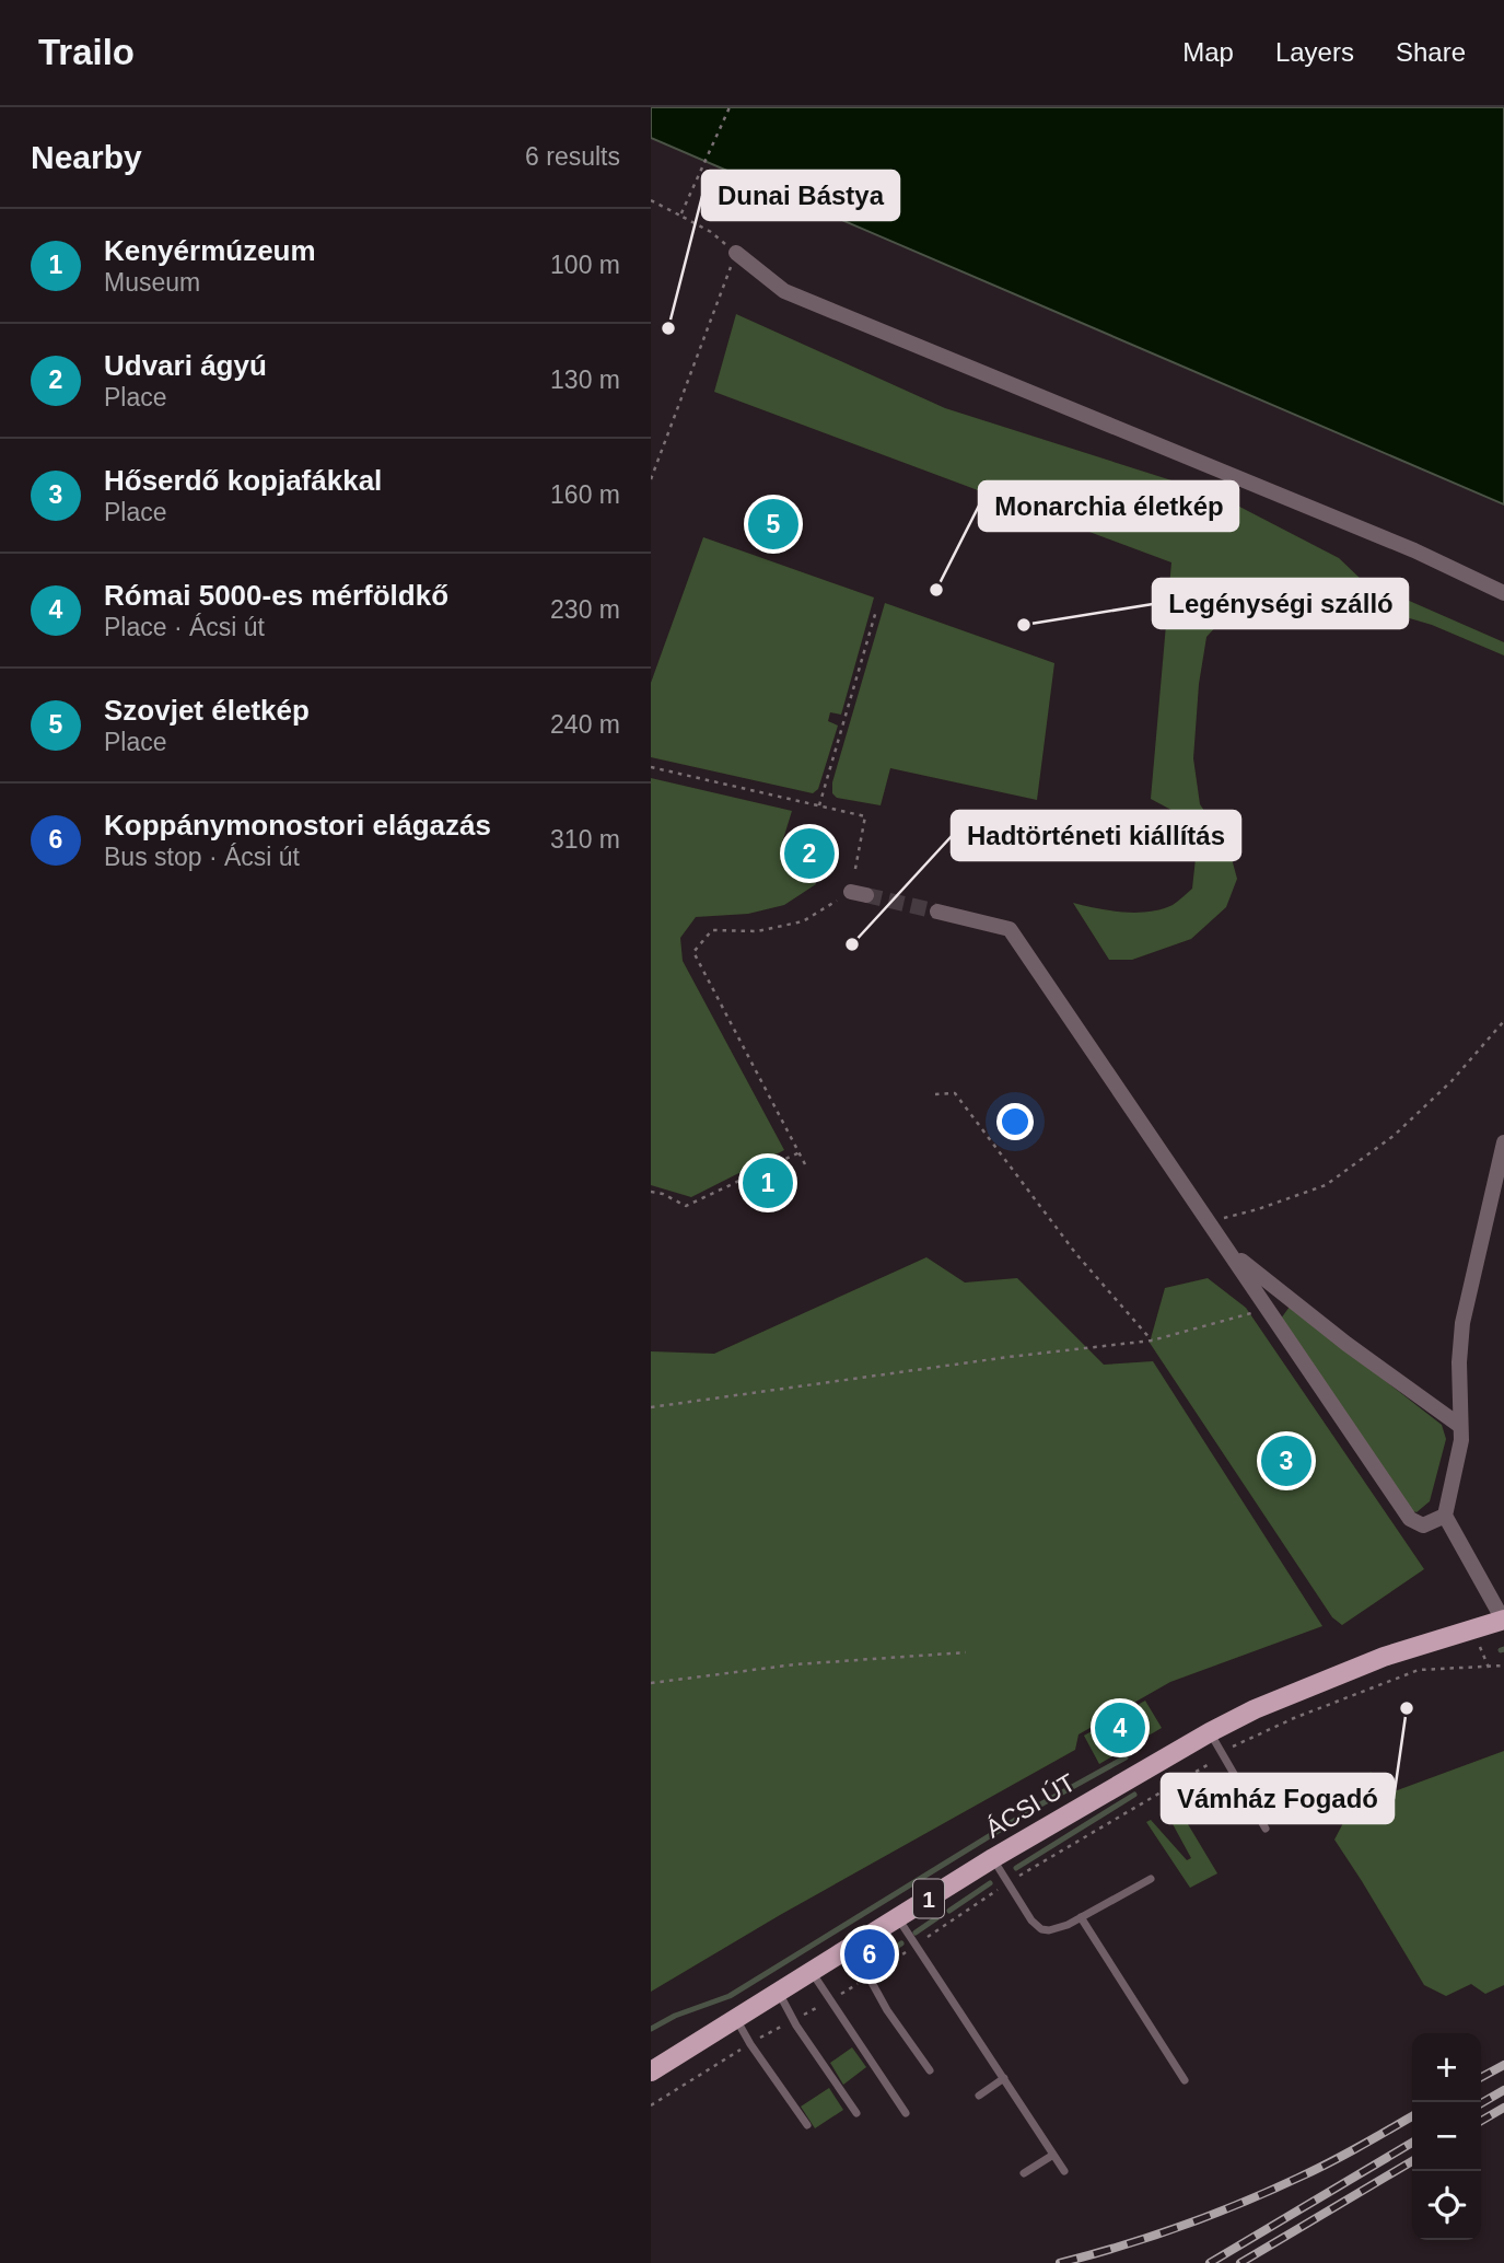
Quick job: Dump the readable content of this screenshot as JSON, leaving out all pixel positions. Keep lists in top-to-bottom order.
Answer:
{
  "streets": {
    "main road": ["ÁCSI ÚT", "1"]
  },
  "places": [
    "Dunai Bástya",
    "Monarchia életkép",
    "Legénységi szálló",
    "Hadtörténeti kiállítás",
    "Vámház Fogadó"
  ],
  "page": {
    "header": "Trailo",
    "nav": ["Map", "Layers", "Share"],
    "heading": ["Nearby", "6 results"],
    "list": [
      {
        "mark": "1",
        "name": "Kenyérmúzeum",
        "note": "Museum",
        "value": "100 m"
      },
      {
        "mark": "2",
        "name": "Udvari ágyú",
        "note": "Place",
        "value": "130 m"
      },
      {
        "mark": "3",
        "name": "Hőserdő kopjafákkal",
        "note": "Place",
        "value": "160 m"
      },
      {
        "mark": "4",
        "name": "Római 5000-es mérföldkő",
        "note": "Place · Ácsi út",
        "value": "230 m"
      },
      {
        "mark": "5",
        "name": "Szovjet életkép",
        "note": "Place",
        "value": "240 m"
      },
      {
        "mark": "6",
        "name": "Koppánymonostori elágazás",
        "note": "Bus stop · Ácsi út",
        "value": "310 m"
      }
    ],
    "pins": [
      "5",
      "2",
      "1",
      "3",
      "4",
      "6"
    ],
    "map_buttons": ["+", "−"]
  }
}
